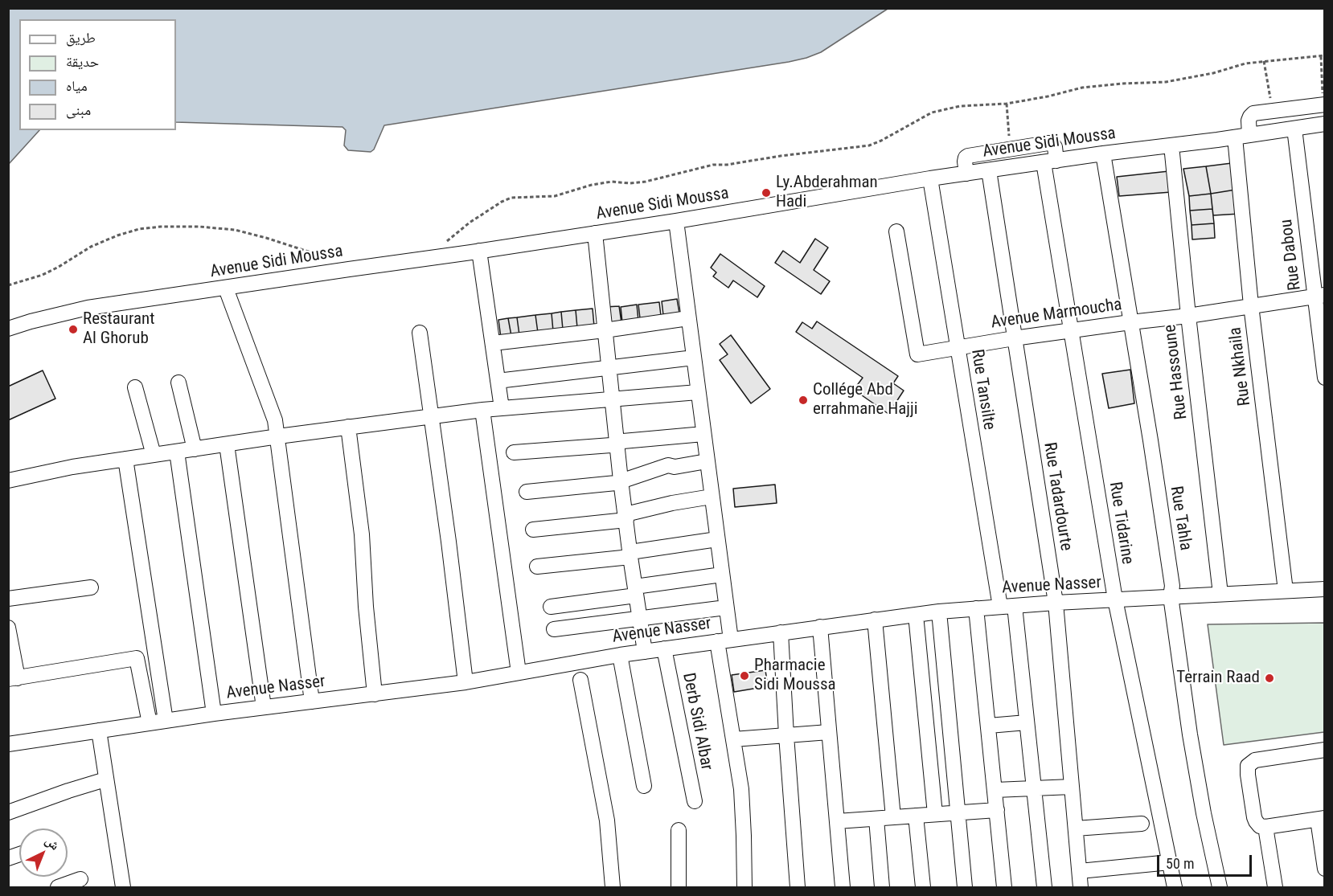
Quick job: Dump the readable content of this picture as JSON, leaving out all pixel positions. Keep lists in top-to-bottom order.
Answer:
{
  "streets": {
    "street": [
      "Avenue Sidi Moussa",
      "Rue Dabou",
      "Avenue Marmoucha",
      "Rue Nkhaila",
      "Rue Hassoune",
      "Rue Tansilte",
      "Rue Tadardourte",
      "Rue Tahla",
      "Rue Tidarine",
      "Avenue Nasser",
      "Derb Sidi Albar"
    ]
  },
  "crossings": [
    ["Avenue Sidi Moussa", "Rue Dabou"],
    ["Avenue Sidi Moussa", "Rue Nkhaila"],
    ["Avenue Sidi Moussa", "Rue Hassoune"],
    ["Avenue Sidi Moussa", "Rue Tansilte"],
    ["Avenue Sidi Moussa", "Rue Tadardourte"],
    ["Avenue Sidi Moussa", "Rue Tahla"],
    ["Avenue Sidi Moussa", "Rue Tidarine"],
    ["Rue Dabou", "Avenue Marmoucha"],
    ["Avenue Marmoucha", "Rue Nkhaila"],
    ["Avenue Marmoucha", "Rue Hassoune"],
    ["Avenue Marmoucha", "Rue Tansilte"],
    ["Avenue Marmoucha", "Rue Tadardourte"],
    ["Avenue Marmoucha", "Rue Tahla"],
    ["Avenue Marmoucha", "Rue Tidarine"],
    ["Rue Nkhaila", "Avenue Nasser"],
    ["Rue Hassoune", "Avenue Nasser"],
    ["Rue Tansilte", "Avenue Nasser"],
    ["Rue Tadardourte", "Avenue Nasser"],
    ["Rue Tahla", "Avenue Nasser"],
    ["Rue Tidarine", "Avenue Nasser"],
    ["Avenue Nasser", "Derb Sidi Albar"]
  ],
  "places": [
    "Ly.Abderahman Hadi",
    "Restaurant Al Ghorub",
    "Collége Abd errahmane Hajji",
    "Pharmacie Sidi Moussa",
    "Terrain Raad"
  ],
  "legend": [
    "طريق",
    "حديقة",
    "مياه",
    "مبنى"
  ],
  "scale_bar": "50 m",
  "north": "top right"
}
